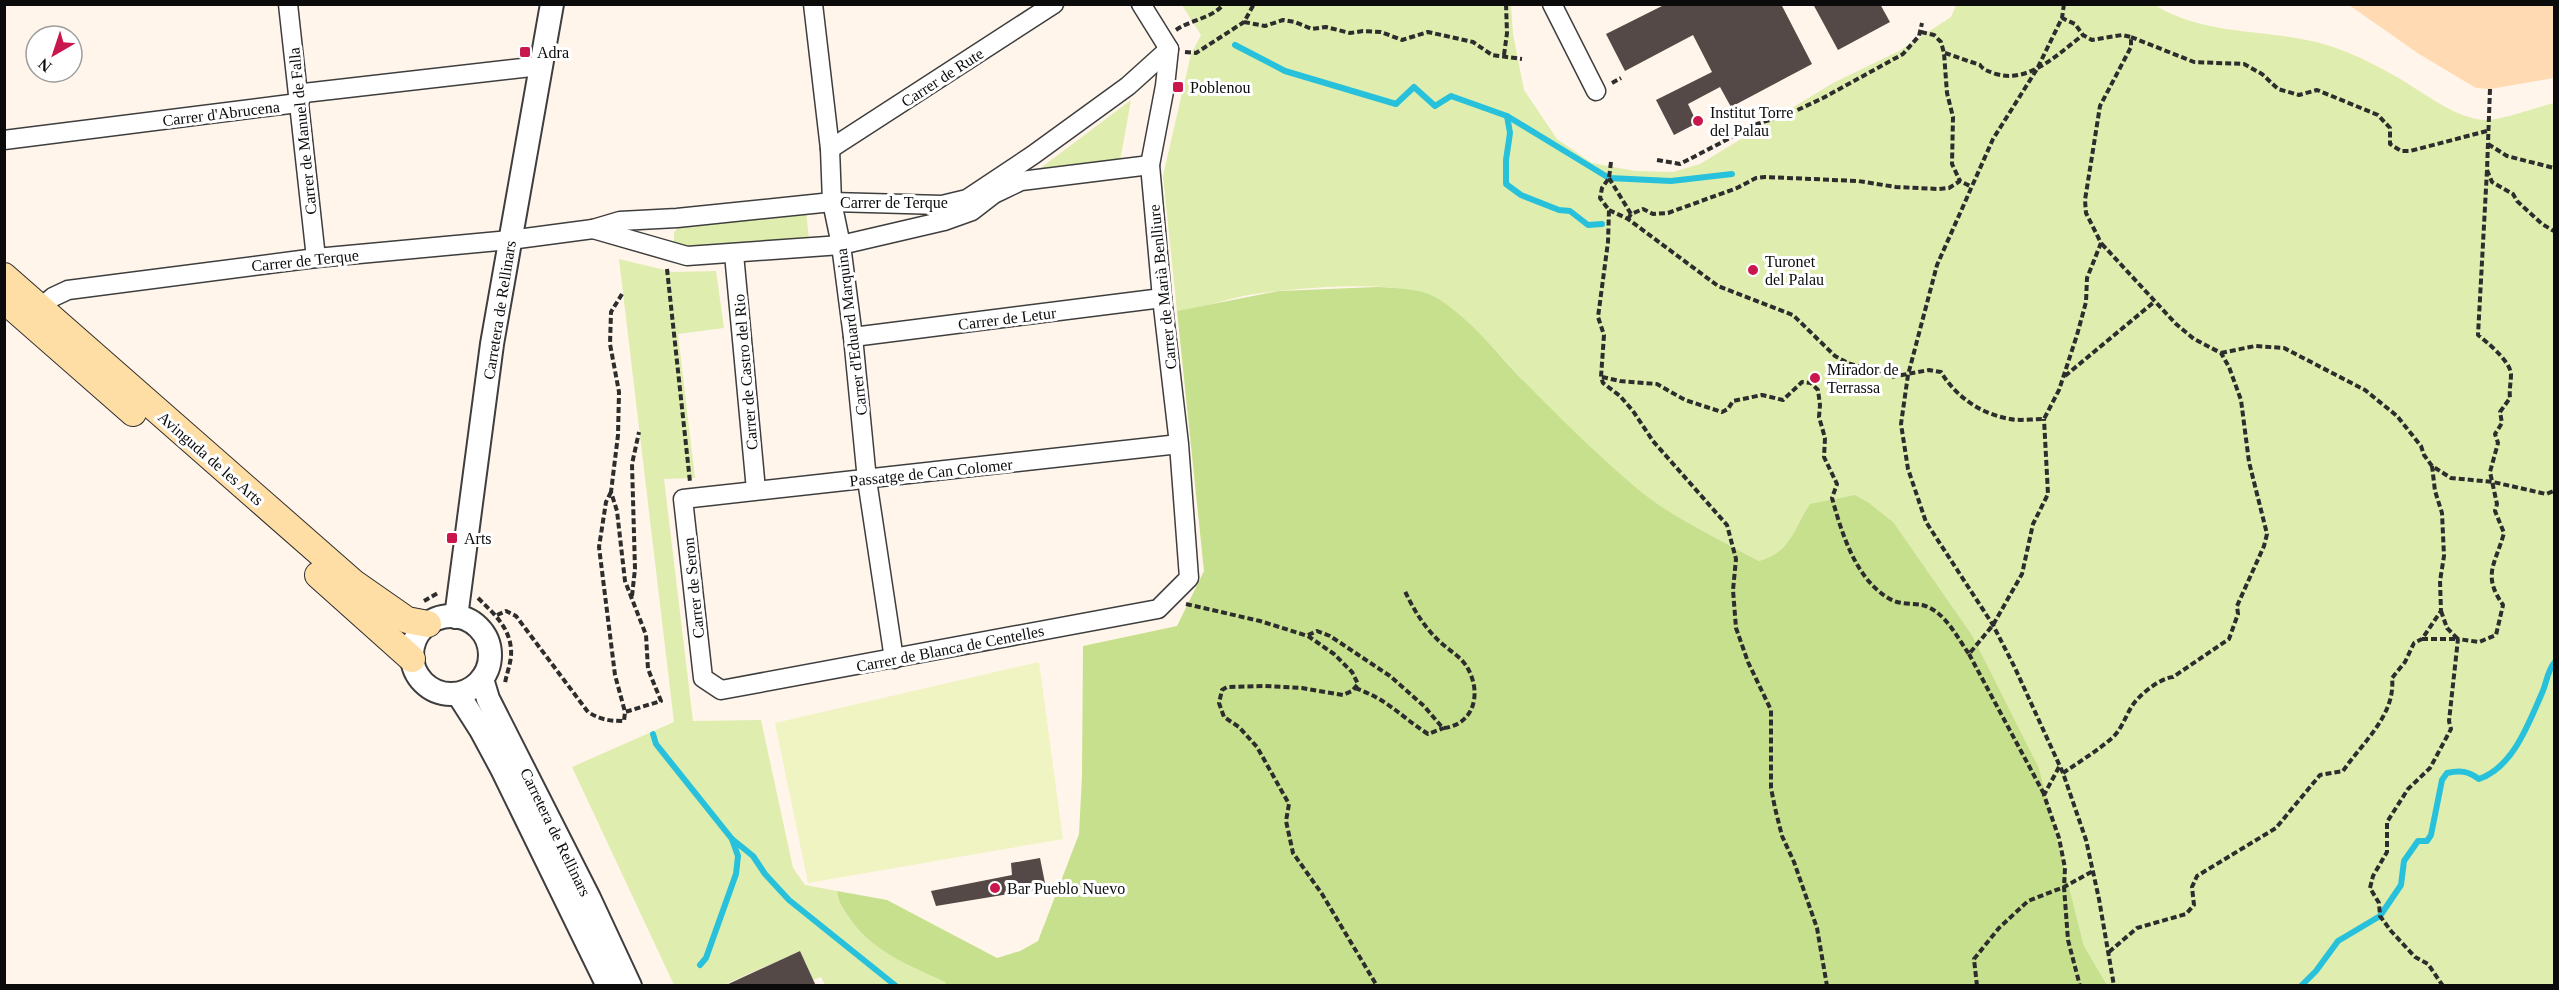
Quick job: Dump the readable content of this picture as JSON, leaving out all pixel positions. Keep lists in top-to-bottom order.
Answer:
{
  "streets": {
    "main road": ["Avinguda de les Arts"],
    "street": [
      "Carrer de Rute",
      "Carrer d'Abrucena",
      "Carrer de Manuel de Falla",
      "Carrer de Terque",
      "Carrer de Marià Benlliure",
      "Carretera de Rellinars",
      "Carrer de Letur",
      "Carrer d'Eduard Marquina",
      "Carrer de Castro del Rio",
      "Passatge de Can Colomer",
      "Carrer de Seron",
      "Carrer de Blanca de Centelles"
    ]
  },
  "crossings": [
    ["Carrer de Rute", "Carrer d'Eduard Marquina"],
    ["Carrer d'Abrucena", "Carrer de Manuel de Falla"],
    ["Carrer d'Abrucena", "Carretera de Rellinars"],
    ["Carrer de Manuel de Falla", "Carrer de Terque"],
    ["Carrer de Terque", "Carrer de Marià Benlliure"],
    ["Carrer de Terque", "Carretera de Rellinars"],
    ["Carrer de Terque", "Carrer d'Eduard Marquina"],
    ["Carrer de Terque", "Carrer de Castro del Rio"],
    ["Carrer de Terque", "Avinguda de les Arts"],
    ["Carrer de Marià Benlliure", "Carrer de Letur"],
    ["Carrer de Marià Benlliure", "Passatge de Can Colomer"],
    ["Carrer de Marià Benlliure", "Carrer de Blanca de Centelles"],
    ["Carretera de Rellinars", "Avinguda de les Arts"],
    ["Carrer de Letur", "Carrer d'Eduard Marquina"],
    ["Carrer d'Eduard Marquina", "Passatge de Can Colomer"],
    ["Carrer d'Eduard Marquina", "Carrer de Blanca de Centelles"],
    ["Carrer de Castro del Rio", "Passatge de Can Colomer"],
    ["Passatge de Can Colomer", "Carrer de Seron"],
    ["Carrer de Seron", "Carrer de Blanca de Centelles"]
  ],
  "places": {
    "transit": ["Adra", "Poblenou", "Arts"],
    "other": [
      "Institut Torre del Palau",
      "Turonet del Palau",
      "Mirador de Terrassa",
      "Bar Pueblo Nuevo"
    ]
  },
  "north": "bottom left"
}
